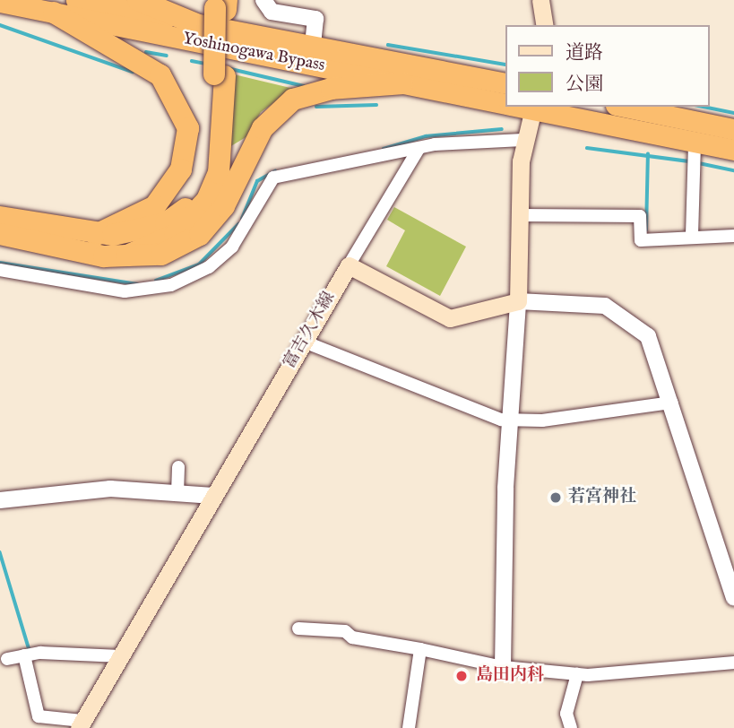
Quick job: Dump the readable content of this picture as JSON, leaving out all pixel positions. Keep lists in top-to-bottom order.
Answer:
{
  "streets": {
    "highway": ["Yoshinogawa Bypass"],
    "main road": ["富吉久木線"]
  },
  "places": ["若宮神社", "島田内科"],
  "legend": ["道路", "公園"]
}
